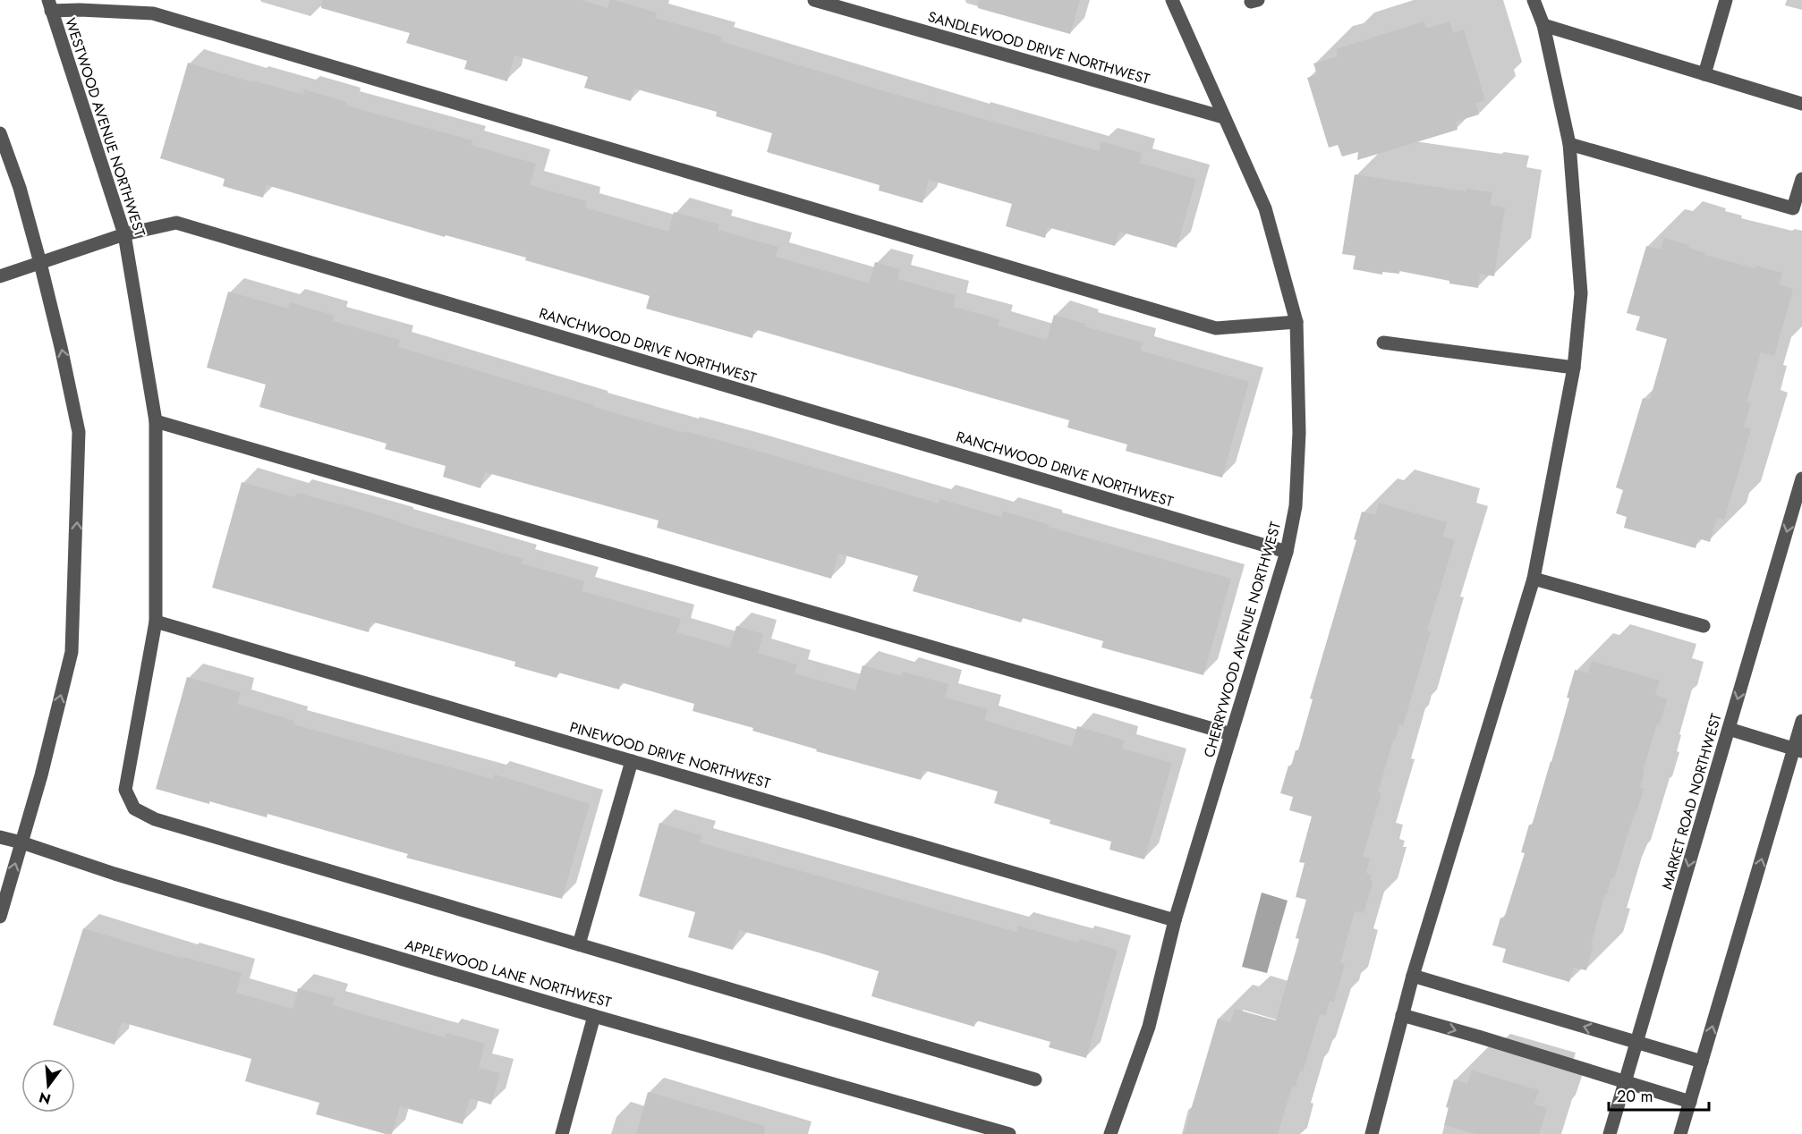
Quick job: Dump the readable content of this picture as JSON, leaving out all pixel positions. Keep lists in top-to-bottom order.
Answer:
{
  "streets": {
    "street": [
      "SANDLEWOOD DRIVE NORTHWEST",
      "WESTWOOD AVENUE NORTHWEST",
      "RANCHWOOD DRIVE NORTHWEST",
      "CHERRYWOOD AVENUE NORTHWEST",
      "PINEWOOD DRIVE NORTHWEST",
      "MARKET ROAD NORTHWEST",
      "APPLEWOOD LANE NORTHWEST"
    ]
  },
  "crossings": [
    ["SANDLEWOOD DRIVE NORTHWEST", "CHERRYWOOD AVENUE NORTHWEST"],
    ["WESTWOOD AVENUE NORTHWEST", "RANCHWOOD DRIVE NORTHWEST"],
    ["WESTWOOD AVENUE NORTHWEST", "PINEWOOD DRIVE NORTHWEST"],
    ["RANCHWOOD DRIVE NORTHWEST", "CHERRYWOOD AVENUE NORTHWEST"],
    ["CHERRYWOOD AVENUE NORTHWEST", "PINEWOOD DRIVE NORTHWEST"]
  ],
  "scale_bar": "20 m",
  "north": "bottom"
}
